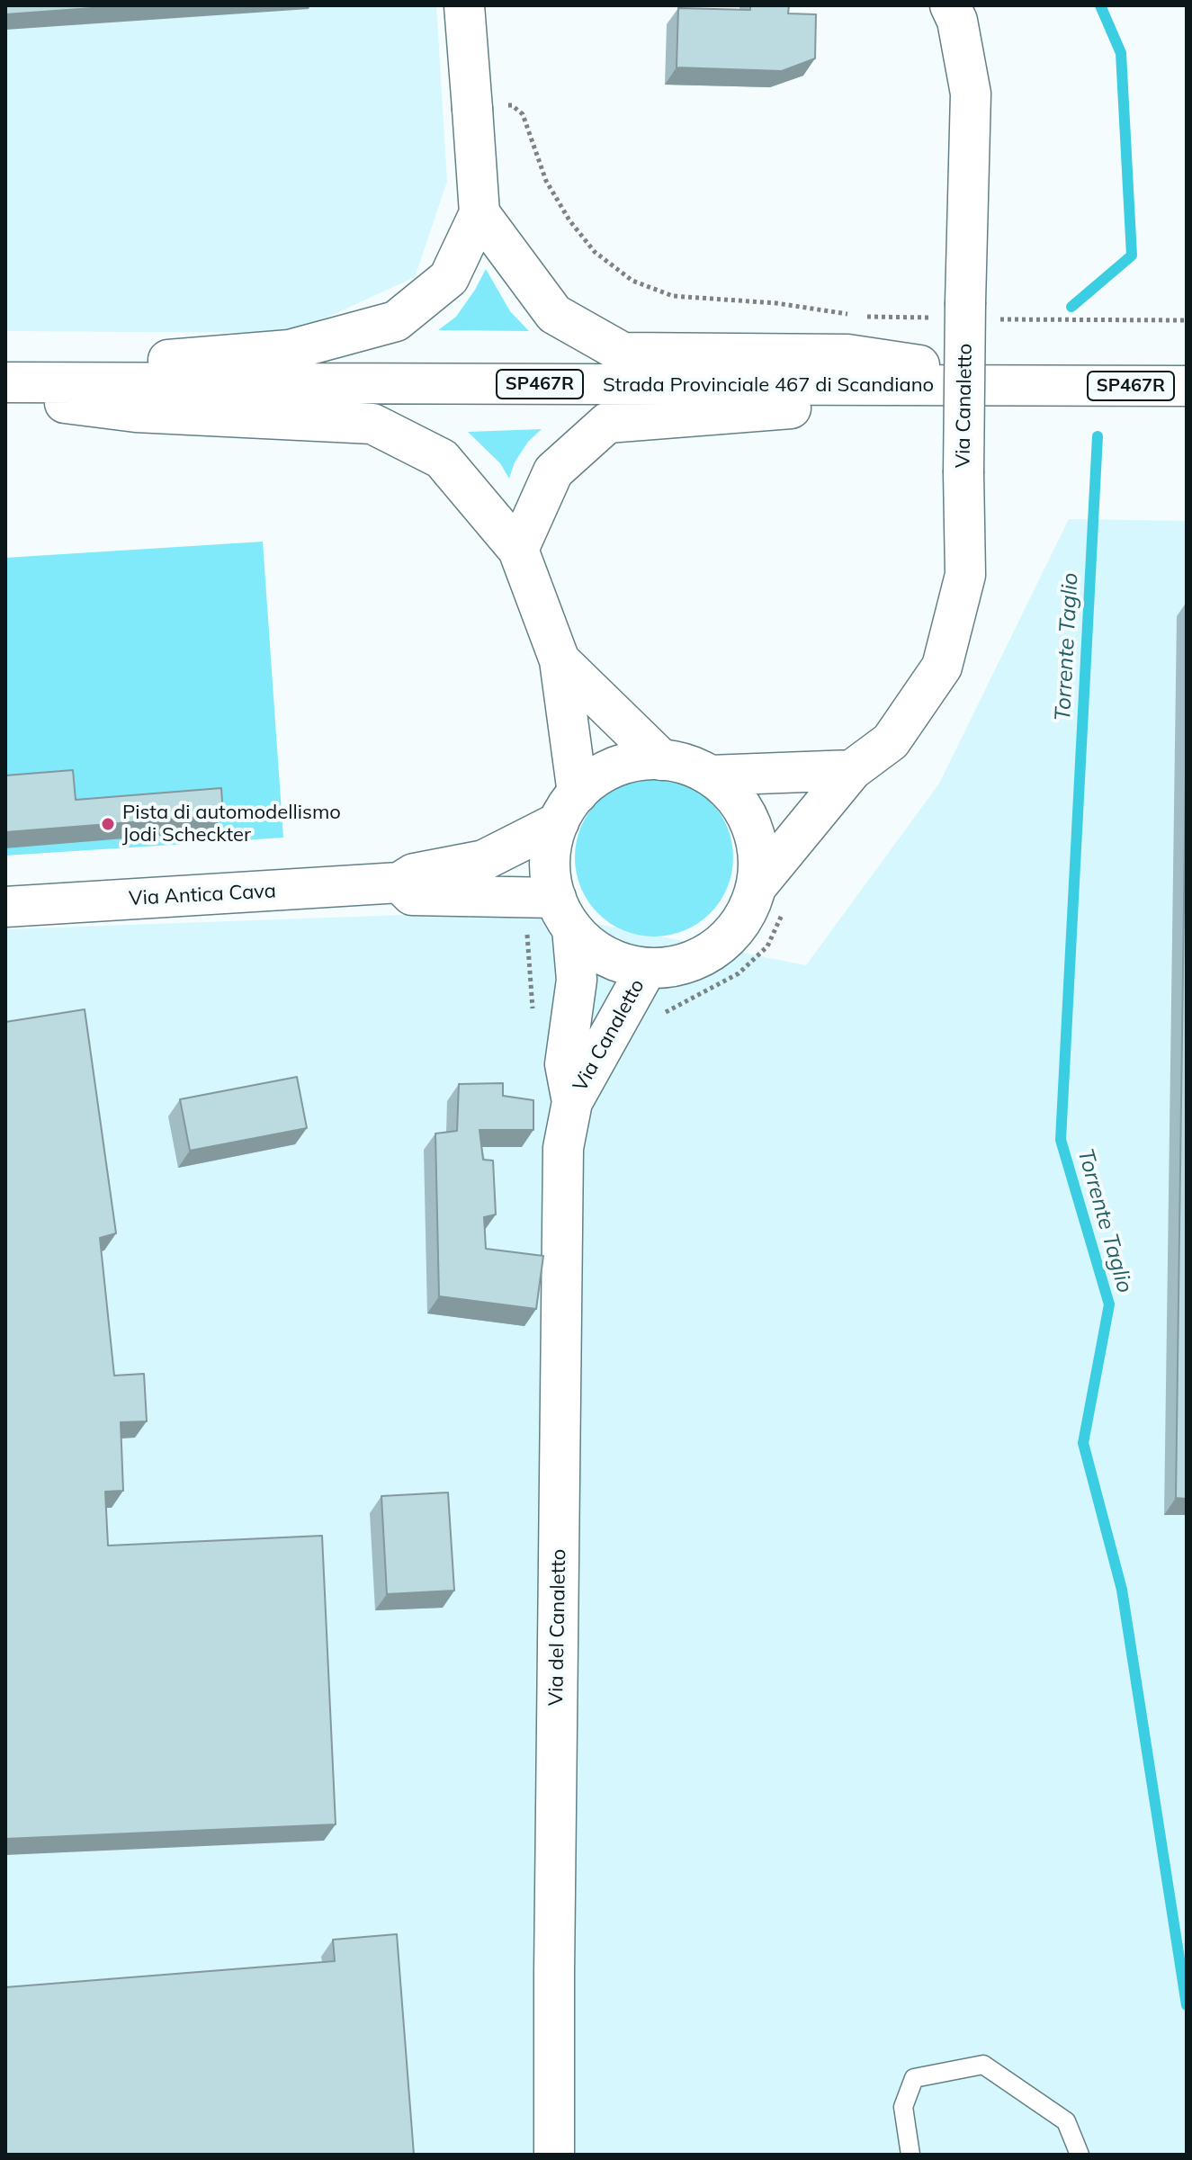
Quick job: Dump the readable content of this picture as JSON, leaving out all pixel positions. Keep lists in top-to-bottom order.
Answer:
{
  "streets": {
    "main road": [
      "SP467R",
      "Strada Provinciale 467 di Scandiano",
      "Via Canaletto",
      "Via Antica Cava",
      "Via del Canaletto"
    ]
  },
  "crossings": [
    ["Via Canaletto", "Via Antica Cava"],
    ["Via Canaletto", "Via del Canaletto"]
  ],
  "water": ["Torrente Taglio"],
  "places": ["Pista di automodellismo Jodi Scheckter"]
}
